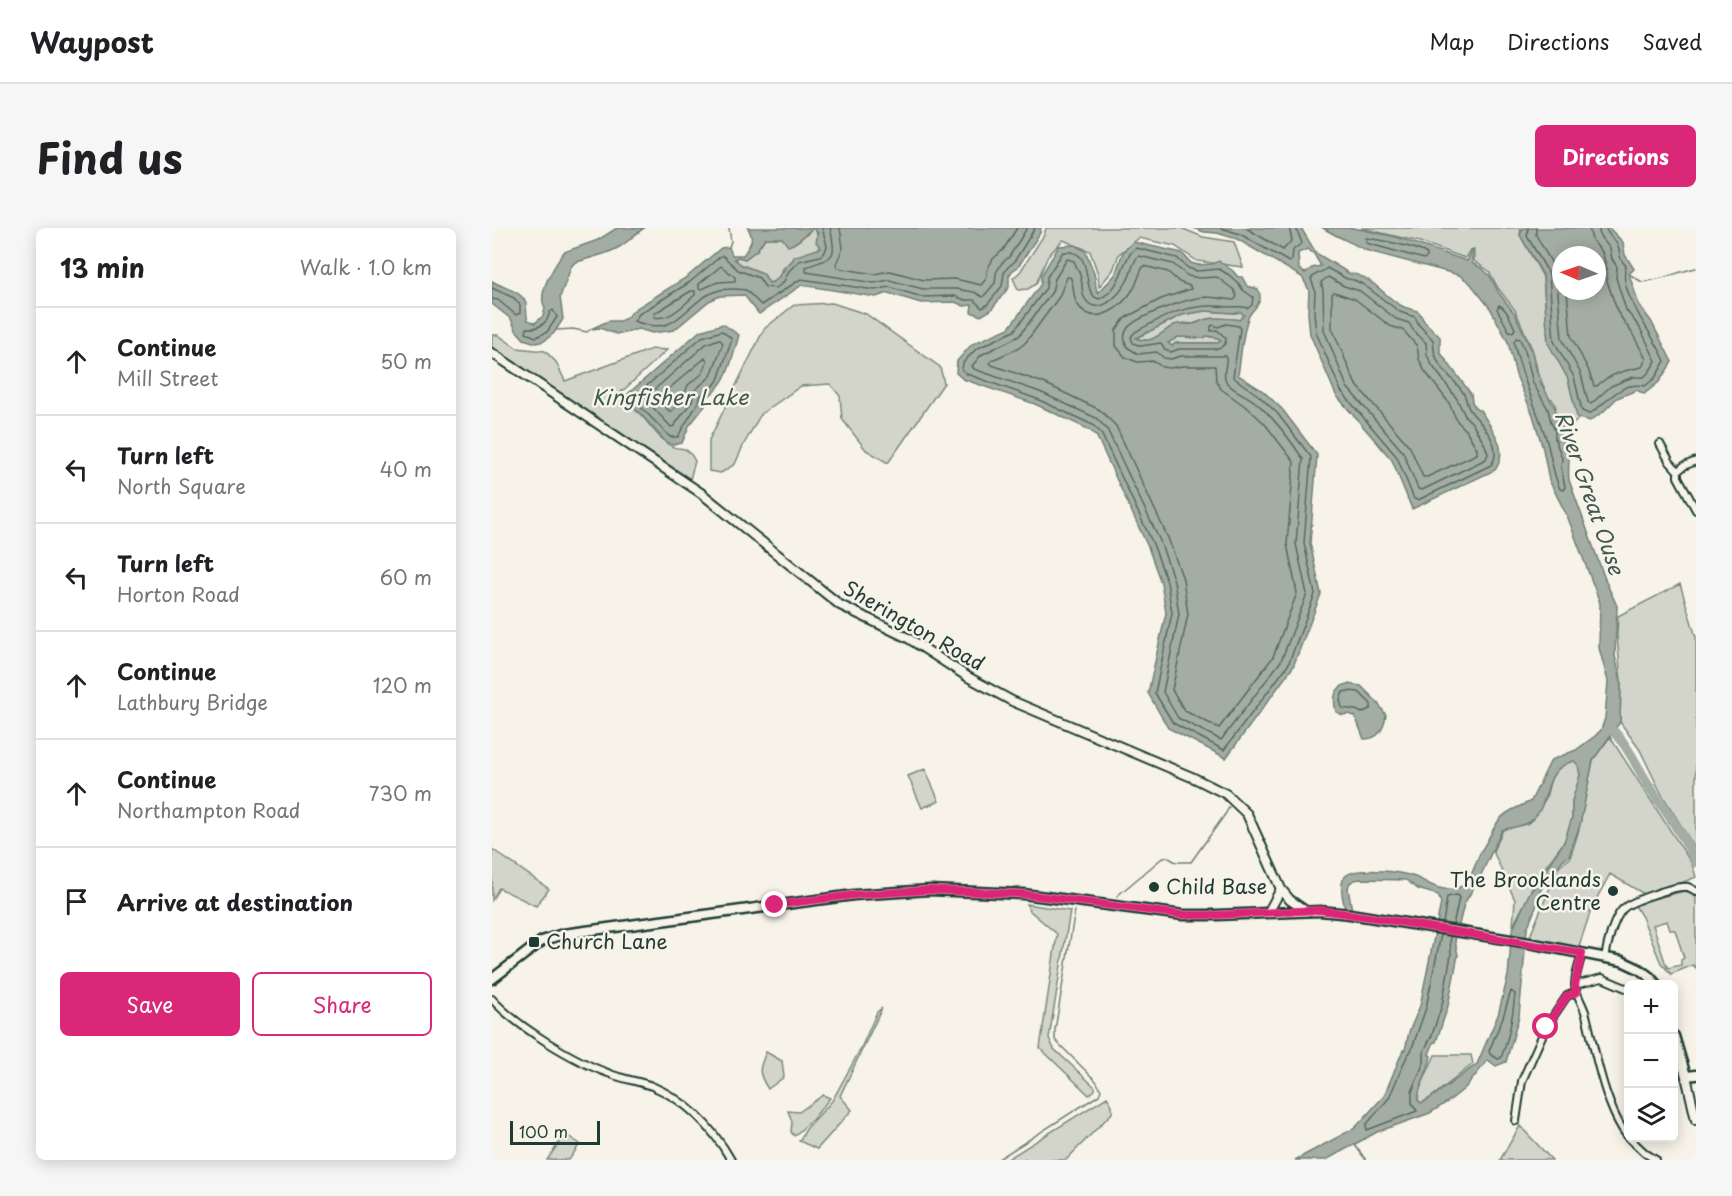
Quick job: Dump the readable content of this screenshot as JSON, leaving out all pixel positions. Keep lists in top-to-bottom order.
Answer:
{
  "streets": {
    "street": ["Sherington Road"]
  },
  "water": ["Kingfisher Lake", "River Great Ouse"],
  "places": {
    "other": ["Child Base", "The Brooklands Centre"],
    "transit": ["Church Lane"]
  },
  "scale_bar": "100 m",
  "north": "left",
  "page": {
    "header": "Waypost",
    "nav": ["Map", "Directions", "Saved"],
    "title": "Find us",
    "buttons": [
      "Directions",
      ["Save", "Share"]
    ],
    "heading": ["13 min", "Walk · 1.0 km"],
    "list": [
      ["Continue", "Mill Street", "50 m"],
      ["Turn left", "North Square", "40 m"],
      ["Turn left", "Horton Road", "60 m"],
      ["Continue", "Lathbury Bridge", "120 m"],
      ["Continue", "Northampton Road", "730 m"],
      "Arrive at destination"
    ],
    "map_buttons": ["+", "−"],
    "scale": "100 m"
  }
}
